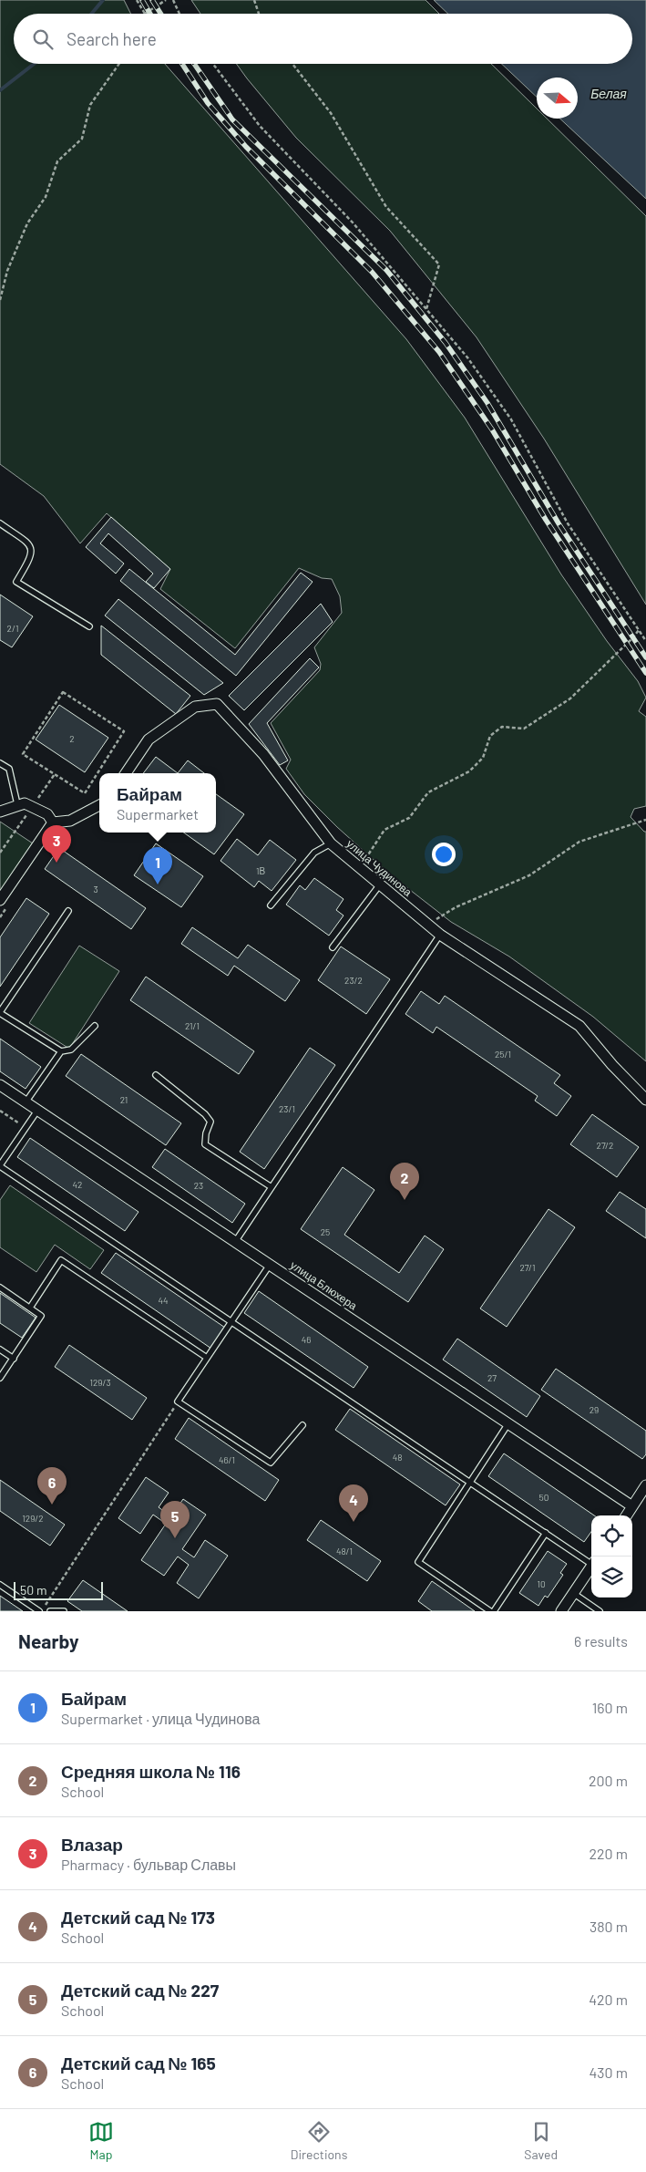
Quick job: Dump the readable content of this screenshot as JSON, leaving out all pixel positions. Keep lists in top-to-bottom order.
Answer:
{
  "streets": {
    "street": ["улица Чудинова", "улица Блюхера"]
  },
  "water": ["Белая"],
  "house_numbers": [
    "2/1",
    "2",
    "1В",
    "3",
    "23/2",
    "21/1",
    "25/1",
    "21",
    "23/1",
    "27/2",
    "42",
    "23",
    "25",
    "27/1",
    "44",
    "46",
    "27",
    "129/3",
    "29",
    "48",
    "46/1",
    "50",
    "129/2",
    "48/1",
    "10"
  ],
  "scale_bar": "50 m",
  "north": "right",
  "page": {
    "search": "Search here",
    "popup": ["Байрам", "Supermarket"],
    "pins": [
      "3",
      "1",
      "2",
      "6",
      "4",
      "5"
    ],
    "scale": "50 m",
    "heading": ["Nearby", "6 results"],
    "list": [
      {
        "mark": "1",
        "name": "Байрам",
        "note": "Supermarket · улица Чудинова",
        "value": "160 m"
      },
      {
        "mark": "2",
        "name": "Средняя школа № 116",
        "note": "School",
        "value": "200 m"
      },
      {
        "mark": "3",
        "name": "Влазар",
        "note": "Pharmacy · бульвар Славы",
        "value": "220 m"
      },
      {
        "mark": "4",
        "name": "Детский сад № 173",
        "note": "School",
        "value": "380 m"
      },
      {
        "mark": "5",
        "name": "Детский сад № 227",
        "note": "School",
        "value": "420 m"
      },
      {
        "mark": "6",
        "name": "Детский сад № 165",
        "note": "School",
        "value": "430 m"
      }
    ],
    "nav": ["Map", "Directions", "Saved"]
  }
}
